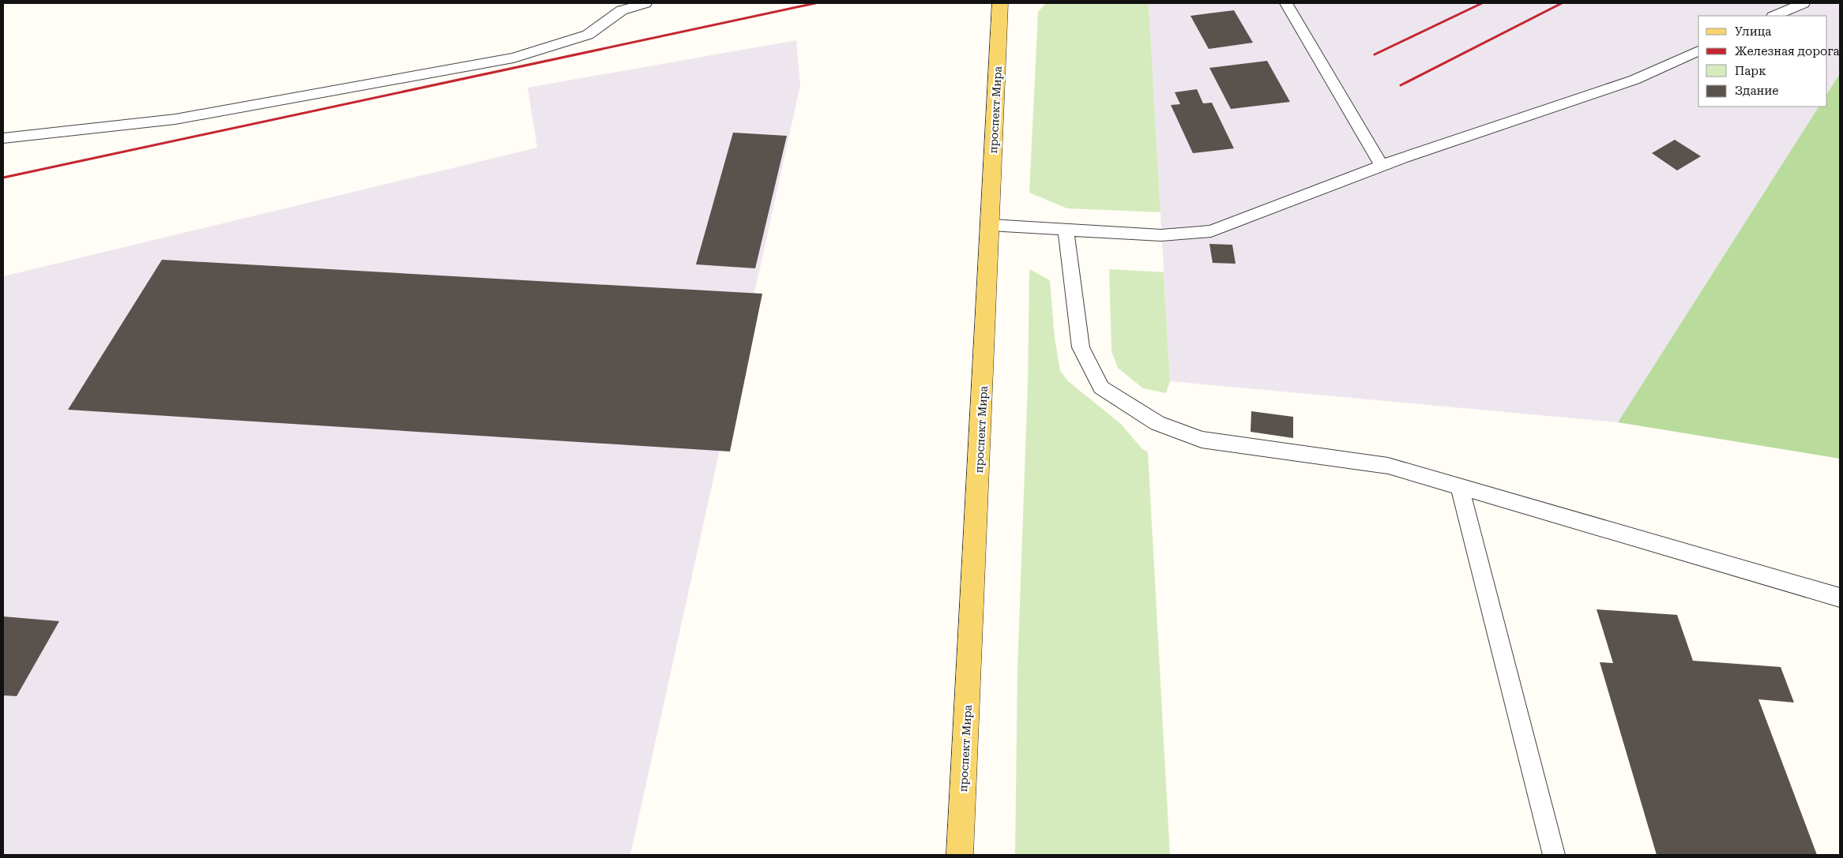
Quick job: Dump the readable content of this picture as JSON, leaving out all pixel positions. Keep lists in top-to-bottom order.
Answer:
{
  "streets": {
    "main road": ["проспект Мира"]
  },
  "legend": [
    "Улица",
    "Железная дорога",
    "Парк",
    "Здание"
  ]
}
